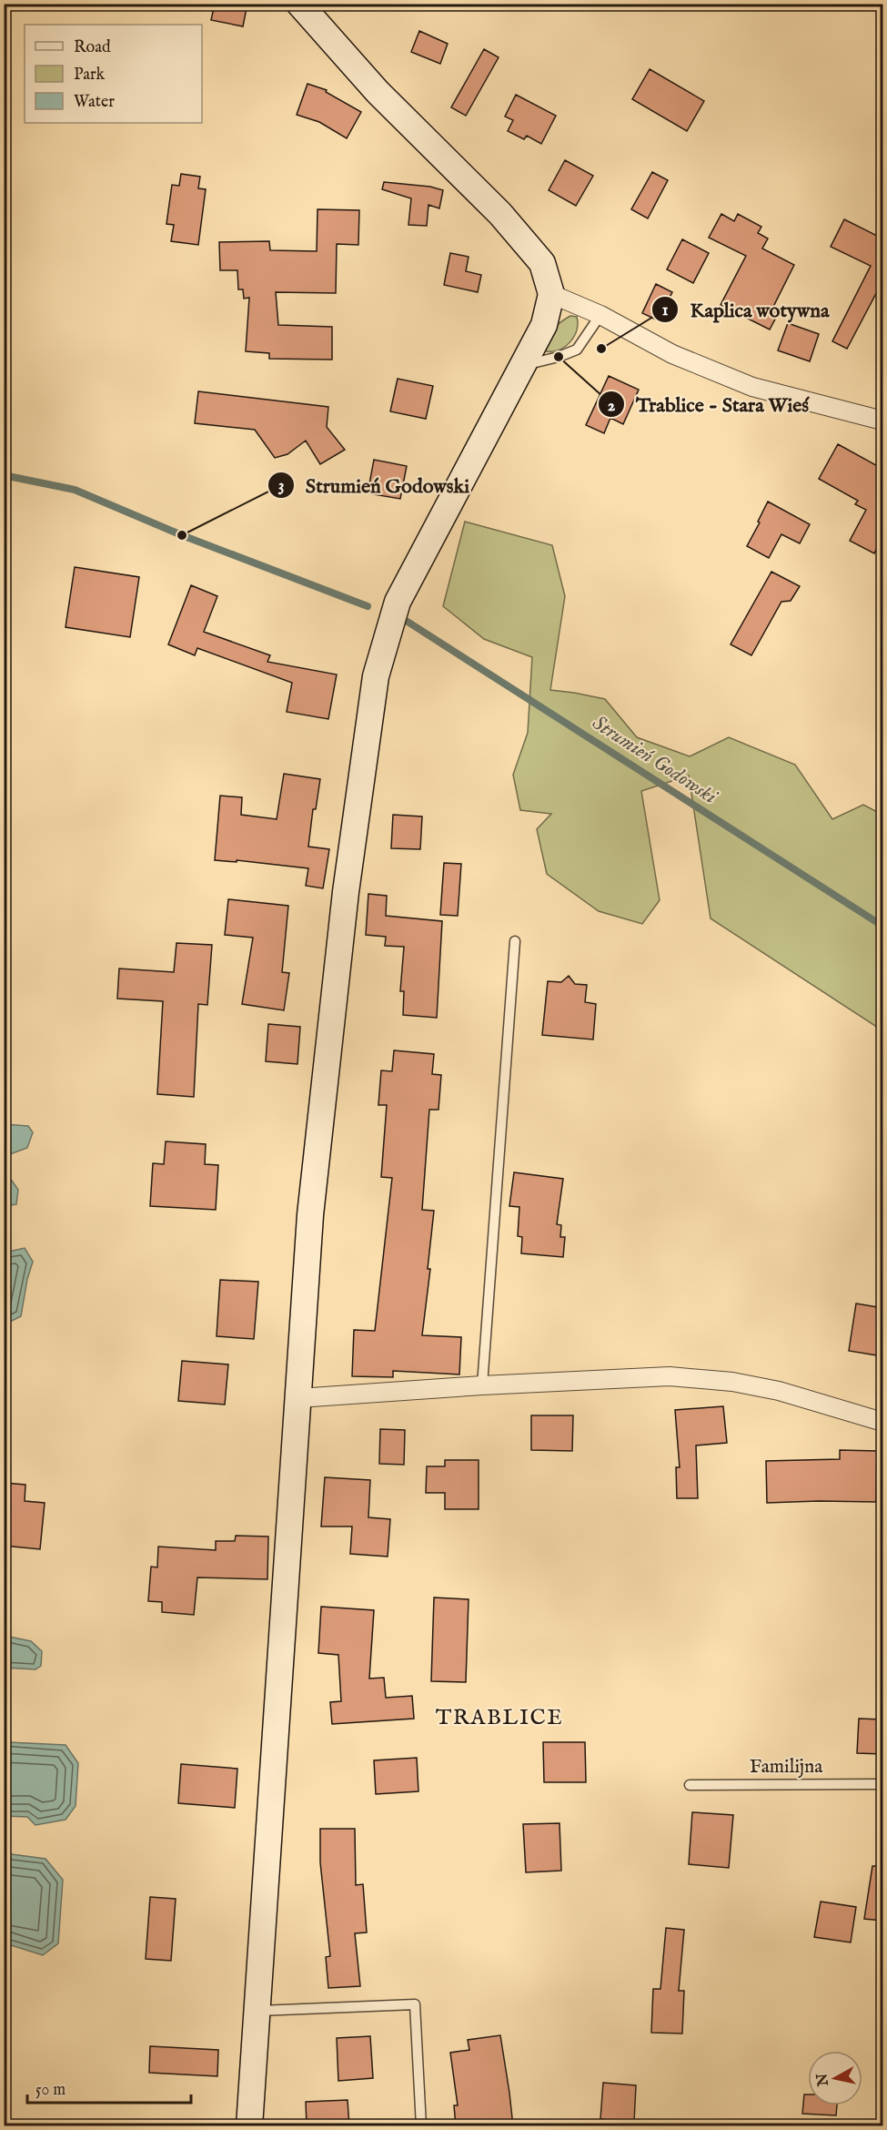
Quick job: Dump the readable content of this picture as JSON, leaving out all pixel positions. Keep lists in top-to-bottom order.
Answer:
{
  "streets": {
    "lane": ["Familijna"]
  },
  "districts": ["TRABLICE"],
  "water": ["Strumień Godowski"],
  "places": ["Kaplica wotywna", "Trablice - Stara Wieś", "Strumień Godowski"],
  "legend": ["Road", "Park", "Water"],
  "scale_bar": "50 m",
  "north": "left"
}
